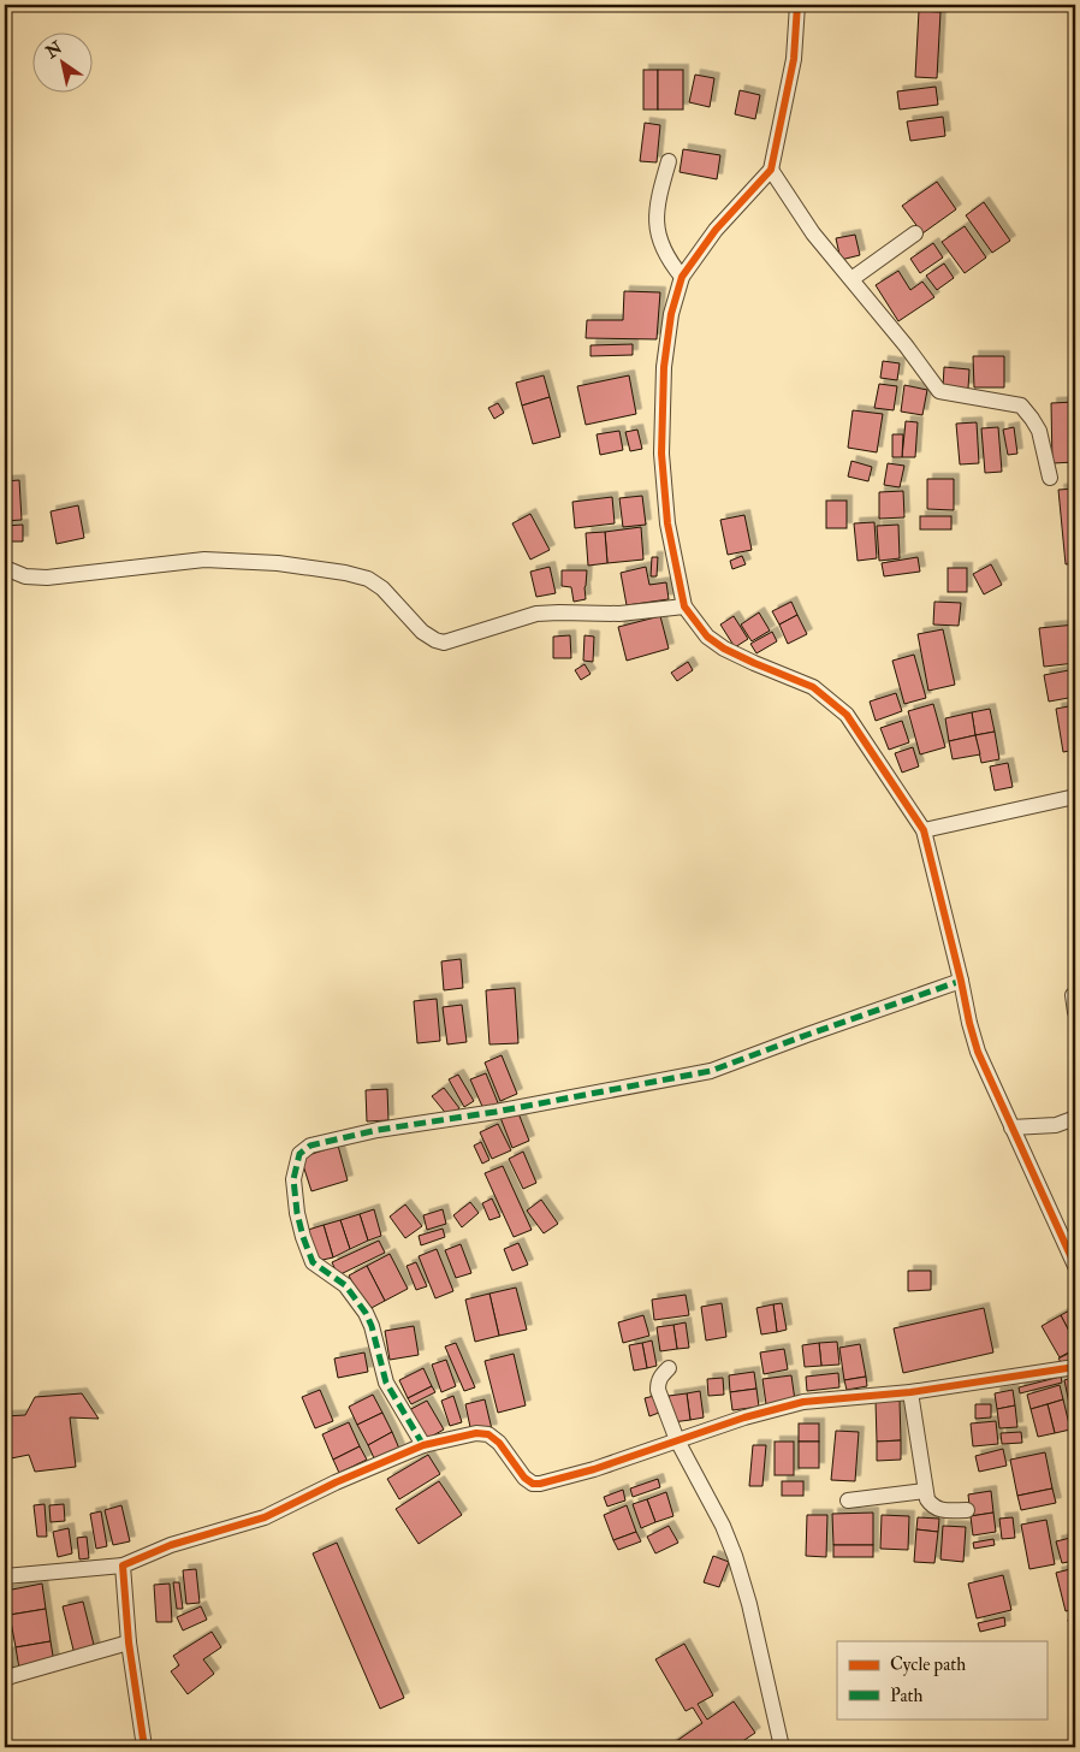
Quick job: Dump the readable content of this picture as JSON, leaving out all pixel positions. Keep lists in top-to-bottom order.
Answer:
{
  "legend": ["Cycle path", "Path"],
  "north": "top left"
}
